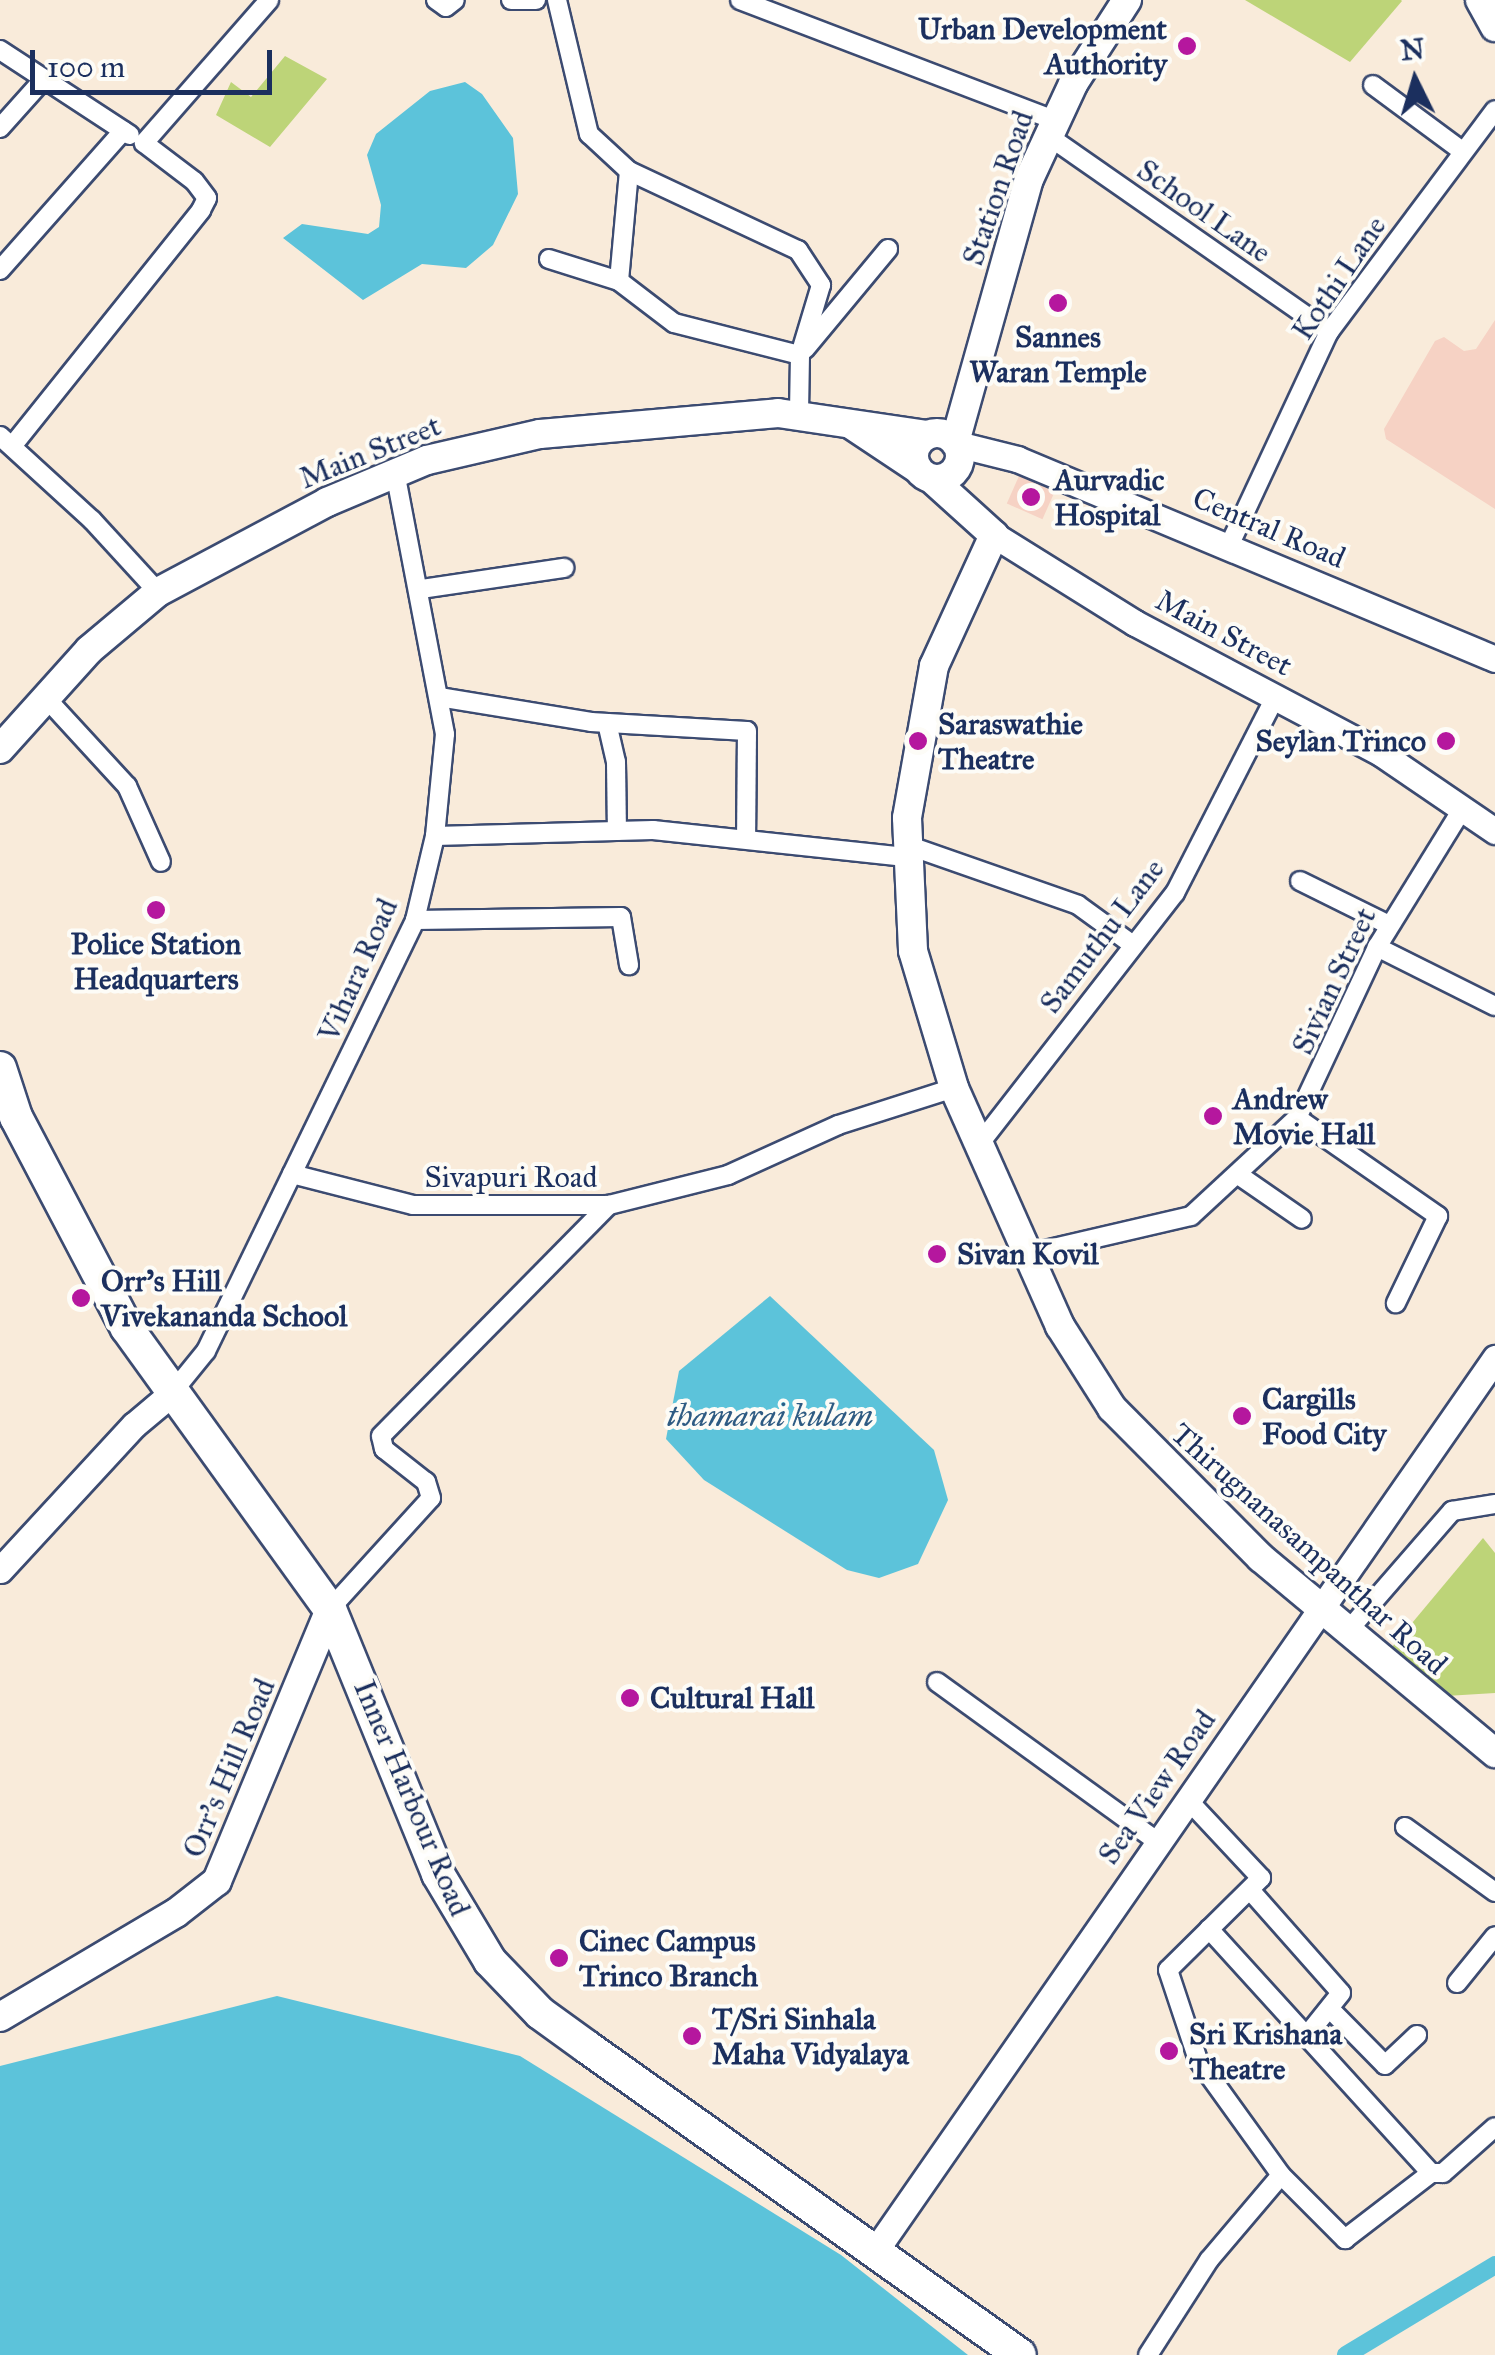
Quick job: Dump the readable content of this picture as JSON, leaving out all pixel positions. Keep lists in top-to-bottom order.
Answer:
{
  "streets": {
    "highway": ["Inner Harbour Road"],
    "main road": [
      "Station Road",
      "Main Street",
      "Central Road",
      "Thirugnanasampanthar Road",
      "Orr’s Hill Road",
      "Sea View Road"
    ],
    "street": [
      "School Lane",
      "Kothi Lane",
      "Samuthu Lane",
      "Vihara Road",
      "Sivian Street",
      "Sivapuri Road"
    ]
  },
  "crossings": [
    ["Station Road", "School Lane"],
    ["Station Road", "Main Street"],
    ["Station Road", "Central Road"],
    ["School Lane", "Kothi Lane"],
    ["Kothi Lane", "Central Road"],
    ["Main Street", "Central Road"],
    ["Main Street", "Samuthu Lane"],
    ["Main Street", "Vihara Road"],
    ["Main Street", "Sivian Street"],
    ["Main Street", "Thirugnanasampanthar Road"],
    ["Samuthu Lane", "Thirugnanasampanthar Road"],
    ["Vihara Road", "Sivapuri Road"],
    ["Vihara Road", "Inner Harbour Road"],
    ["Sivian Street", "Thirugnanasampanthar Road"],
    ["Sivapuri Road", "Thirugnanasampanthar Road"],
    ["Thirugnanasampanthar Road", "Sea View Road"],
    ["Orr’s Hill Road", "Inner Harbour Road"],
    ["Sea View Road", "Inner Harbour Road"]
  ],
  "water": ["thamarai kulam"],
  "places": [
    "Urban Development Authority",
    "Sannes Waran Temple",
    "Aurvadic Hospital",
    "Saraswathie Theatre",
    "Seylan Trinco",
    "Police Station Headquarters",
    "Andrew Movie Hall",
    "Sivan Kovil",
    "Orr's Hill Vivekananda School",
    "Cargills Food City",
    "Cultural Hall",
    "Cinec Campus Trinco Branch",
    "T/Sri Sinhala Maha Vidyalaya",
    "Sri Krishana Theatre"
  ],
  "scale_bar": "100 m",
  "north": "top"
}
